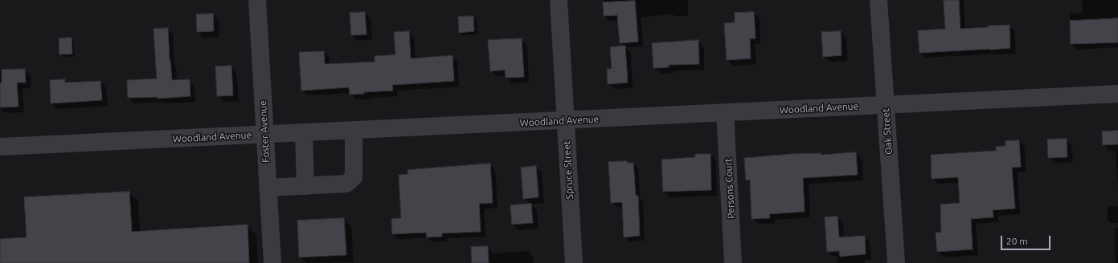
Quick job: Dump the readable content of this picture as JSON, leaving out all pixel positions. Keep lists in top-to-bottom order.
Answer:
{
  "streets": {
    "street": [
      "Woodland Avenue",
      "Foster Avenue",
      "Oak Street",
      "Spruce Street",
      "Persons Court"
    ]
  },
  "crossings": [
    ["Woodland Avenue", "Foster Avenue"],
    ["Woodland Avenue", "Oak Street"],
    ["Woodland Avenue", "Spruce Street"],
    ["Woodland Avenue", "Persons Court"]
  ],
  "scale_bar": "20 m"
}
